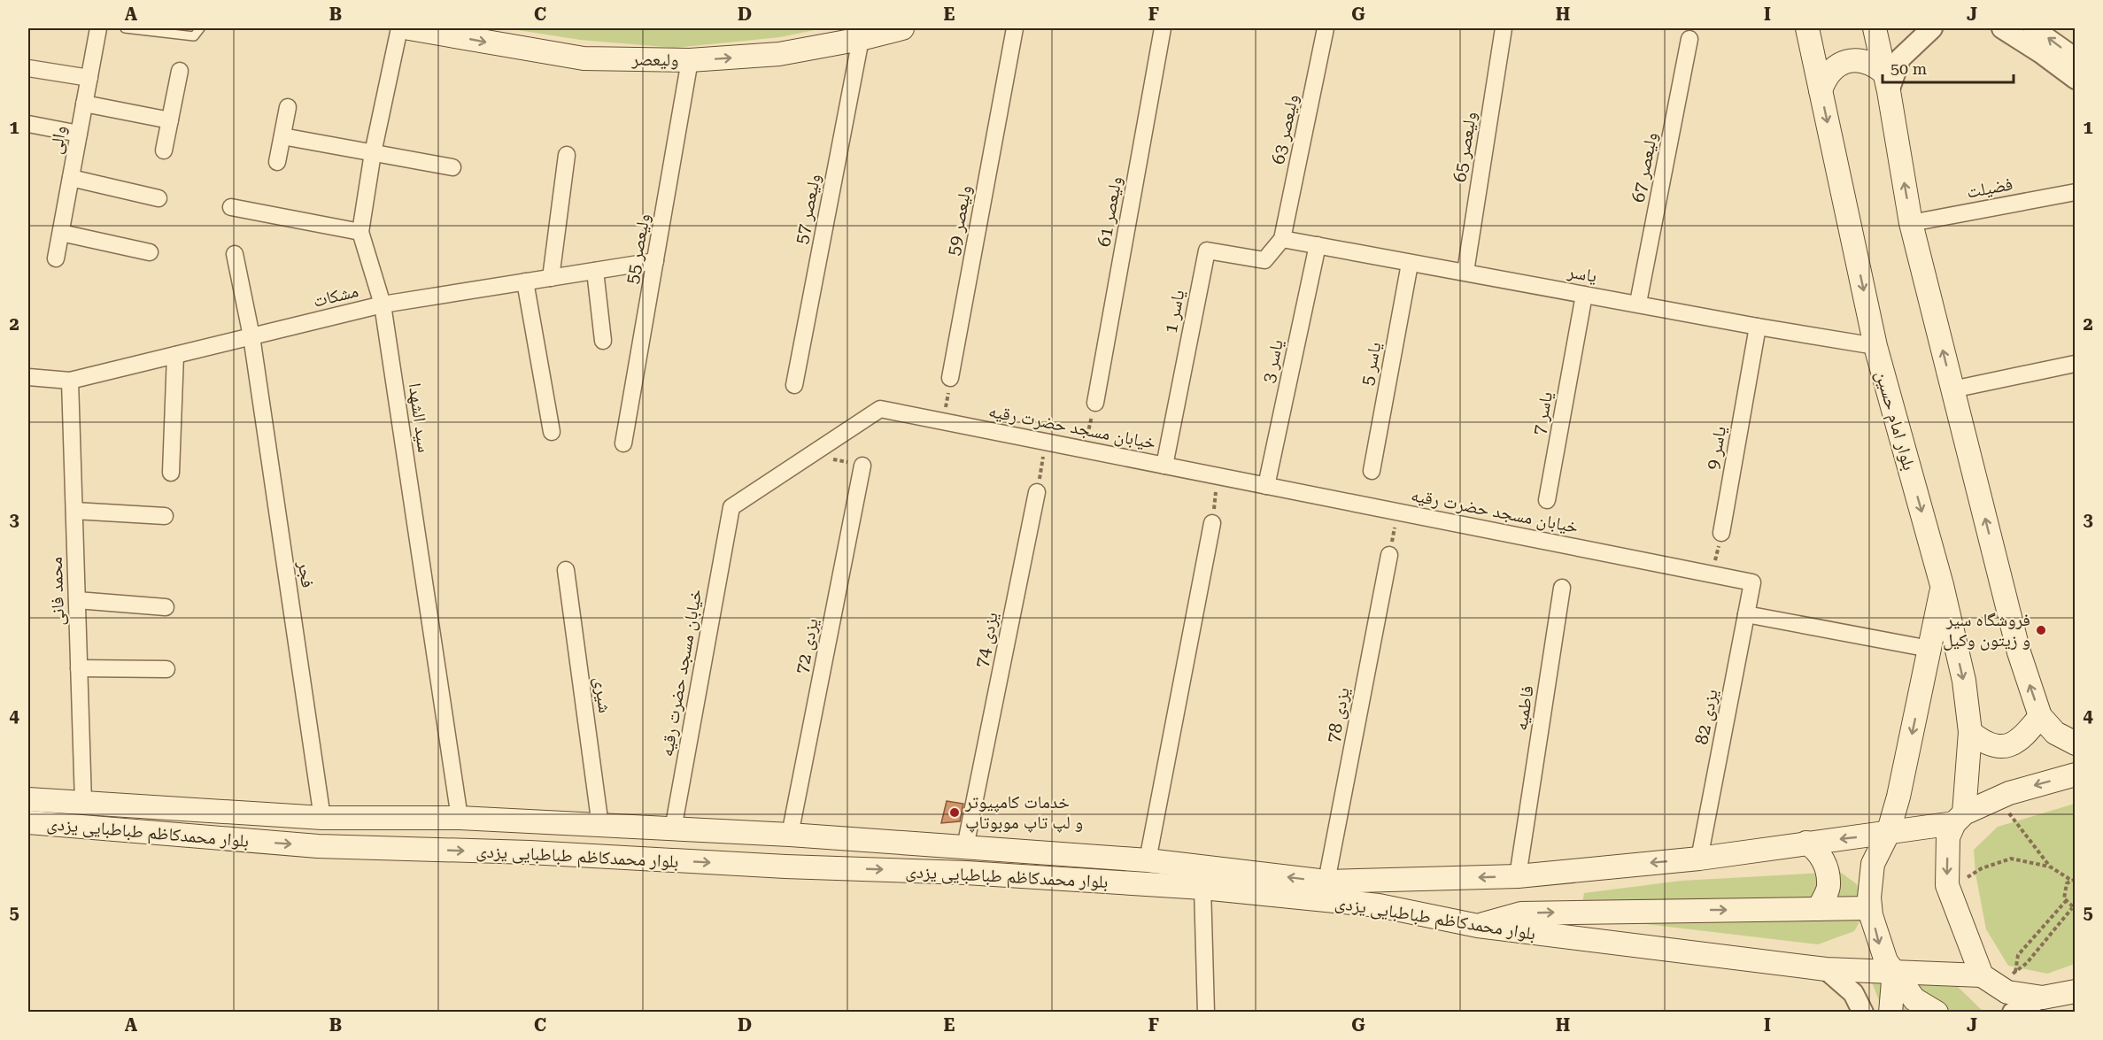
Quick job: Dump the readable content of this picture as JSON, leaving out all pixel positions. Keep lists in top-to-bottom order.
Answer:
{
  "streets": {
    "main road": ["ولیعصر", "بلوار امام حسین", "بلوار محمدکاظم طباطبایی یزدی"],
    "street": [
      "ولیعصر 63",
      "والی",
      "ولیعصر 65",
      "ولیعصر 67",
      "فضیلت",
      "ولیعصر 57",
      "ولیعصر 61",
      "ولیعصر 59",
      "ولیعصر 55",
      "یاسر",
      "مشکات",
      "یاسر 1",
      "یاسر 3",
      "یاسر 5",
      "یاسر 7",
      "سید الشهدا",
      "خیابان مسجد حضرت رقیه",
      "یاسر 9",
      "فجر",
      "محمد فانی",
      "یزدی 74",
      "یزدی 72",
      "شیری",
      "فاطمیه",
      "یزدی 78",
      "یزدی 82"
    ]
  },
  "crossings": [
    ["ولیعصر", "ولیعصر 57"],
    ["ولیعصر", "ولیعصر 55"],
    ["ولیعصر 63", "یاسر"],
    ["ولیعصر 63", "یاسر 1"],
    ["ولیعصر 65", "یاسر"],
    ["ولیعصر 67", "یاسر"],
    ["ولیعصر 55", "مشکات"],
    ["یاسر", "یاسر 1"],
    ["یاسر", "یاسر 3"],
    ["یاسر", "یاسر 5"],
    ["یاسر", "یاسر 7"],
    ["یاسر", "بلوار امام حسین"],
    ["یاسر", "یاسر 9"],
    ["مشکات", "سید الشهدا"],
    ["مشکات", "فجر"],
    ["مشکات", "محمد فانی"],
    ["یاسر 1", "خیابان مسجد حضرت رقیه"],
    ["یاسر 3", "خیابان مسجد حضرت رقیه"],
    ["سید الشهدا", "بلوار محمدکاظم طباطبایی یزدی"],
    ["بلوار امام حسین", "بلوار محمدکاظم طباطبایی یزدی"],
    ["خیابان مسجد حضرت رقیه", "یزدی 82"],
    ["خیابان مسجد حضرت رقیه", "بلوار محمدکاظم طباطبایی یزدی"],
    ["فجر", "بلوار محمدکاظم طباطبایی یزدی"],
    ["محمد فانی", "بلوار محمدکاظم طباطبایی یزدی"],
    ["یزدی 74", "بلوار محمدکاظم طباطبایی یزدی"],
    ["یزدی 72", "بلوار محمدکاظم طباطبایی یزدی"],
    ["شیری", "بلوار محمدکاظم طباطبایی یزدی"],
    ["فاطمیه", "بلوار محمدکاظم طباطبایی یزدی"],
    ["یزدی 78", "بلوار محمدکاظم طباطبایی یزدی"],
    ["یزدی 82", "بلوار محمدکاظم طباطبایی یزدی"]
  ],
  "one_way": ["ولیعصر"],
  "places": ["فروشگاه سیر و زیتون وکیل", "خدمات کامپیوتر و لپ تاپ موبوتاپ"],
  "scale_bar": "50 m",
  "grid": {
    "columns": [
      "A",
      "B",
      "C",
      "D",
      "E",
      "F",
      "G",
      "H",
      "I",
      "J"
    ],
    "rows": [
      "1",
      "2",
      "3",
      "4",
      "5"
    ]
  }
}
